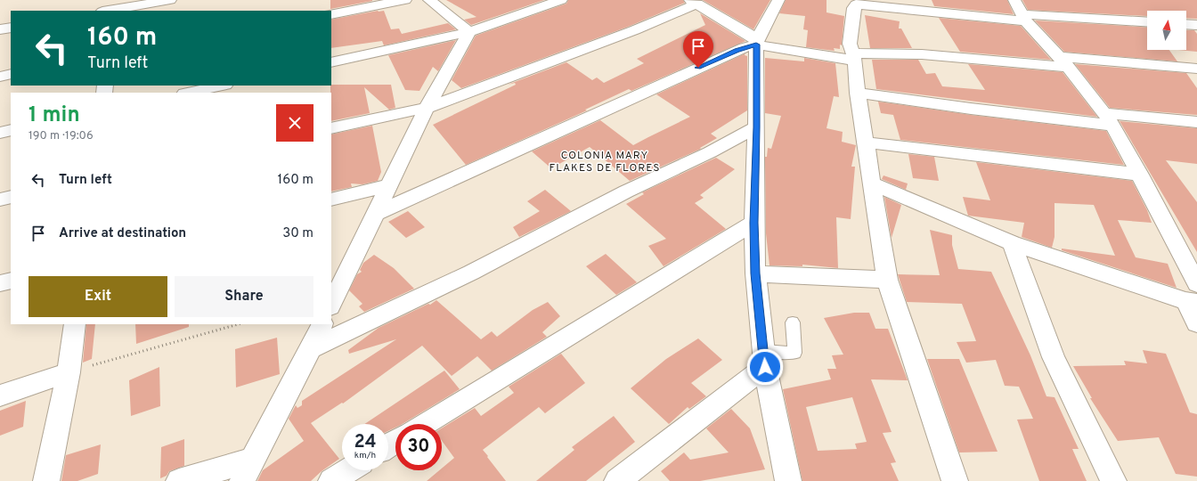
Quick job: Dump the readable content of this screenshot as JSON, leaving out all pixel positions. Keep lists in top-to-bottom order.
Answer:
{
  "districts": ["COLONIA MARY FLAKES DE FLORES"],
  "north": "top",
  "page": {
    "turn": ["160 m", "Turn left"],
    "heading": ["1 min", "190 m · 19:06"],
    "list": [
      {
        "name": "Turn left",
        "value": "160 m"
      },
      {
        "name": "Arrive at destination",
        "value": "30 m"
      }
    ],
    "buttons": ["Exit", "Share"],
    "speed": "24 km/h",
    "limit": "30"
  }
}
